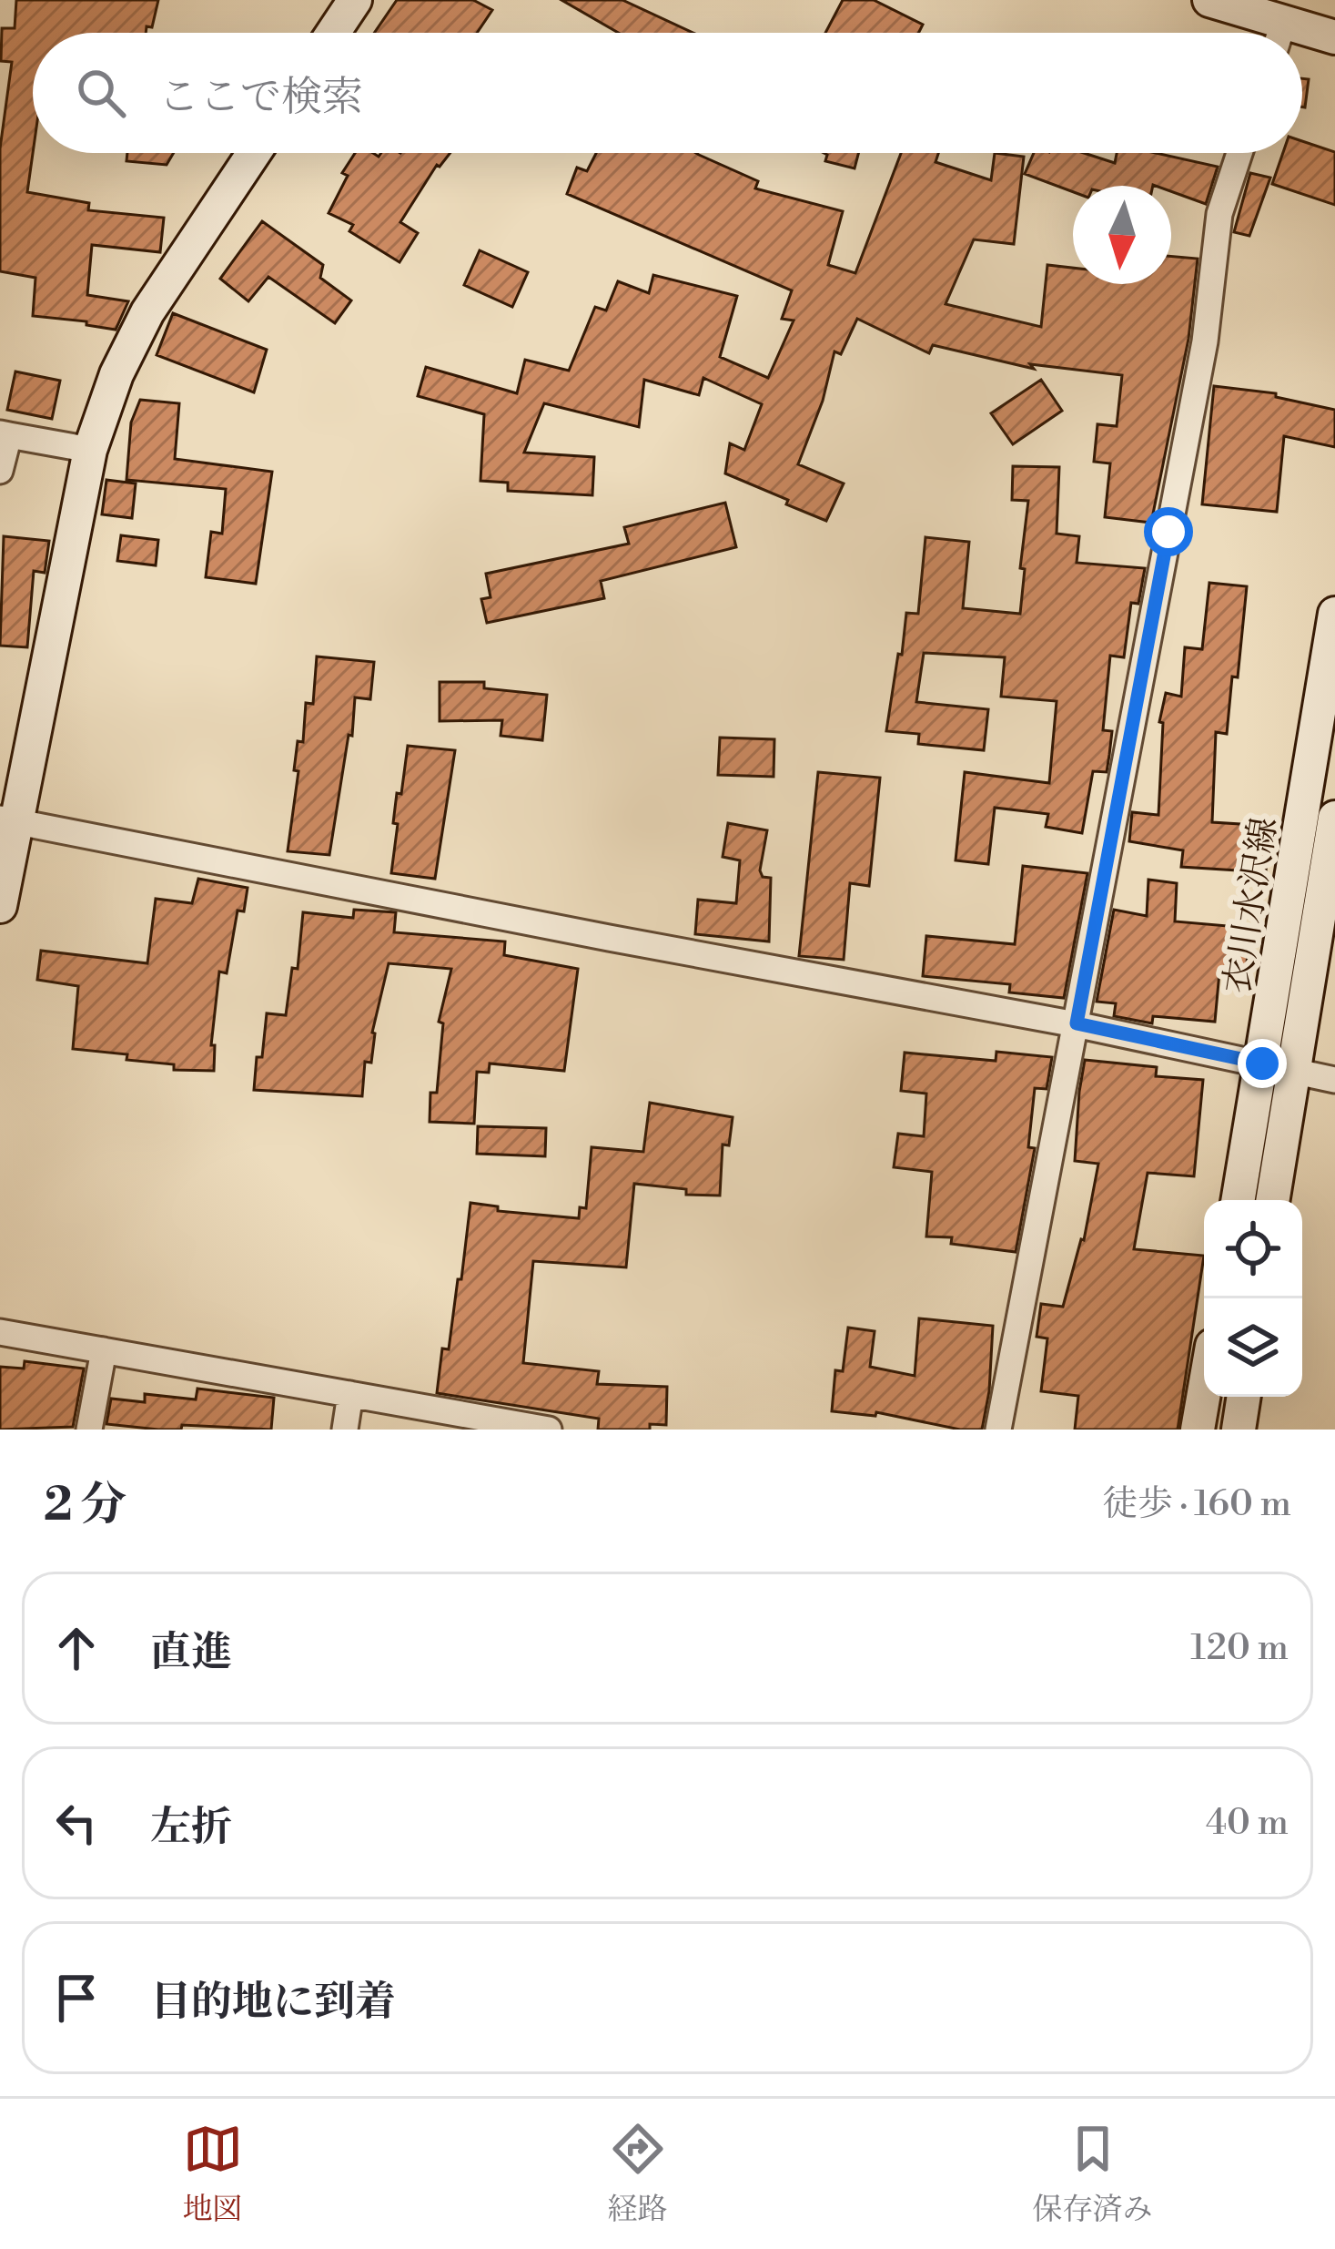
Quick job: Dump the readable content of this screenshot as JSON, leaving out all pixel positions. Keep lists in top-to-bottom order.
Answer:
{
  "streets": {
    "main road": ["衣川水沢線"]
  },
  "north": "bottom",
  "page": {
    "search": "ここで検索",
    "heading": ["2 分", "徒歩 · 160 m"],
    "list": [
      ["直進", "120 m"],
      ["左折", "40 m"],
      "目的地に到着"
    ],
    "nav": ["地図", "経路", "保存済み"]
  }
}
